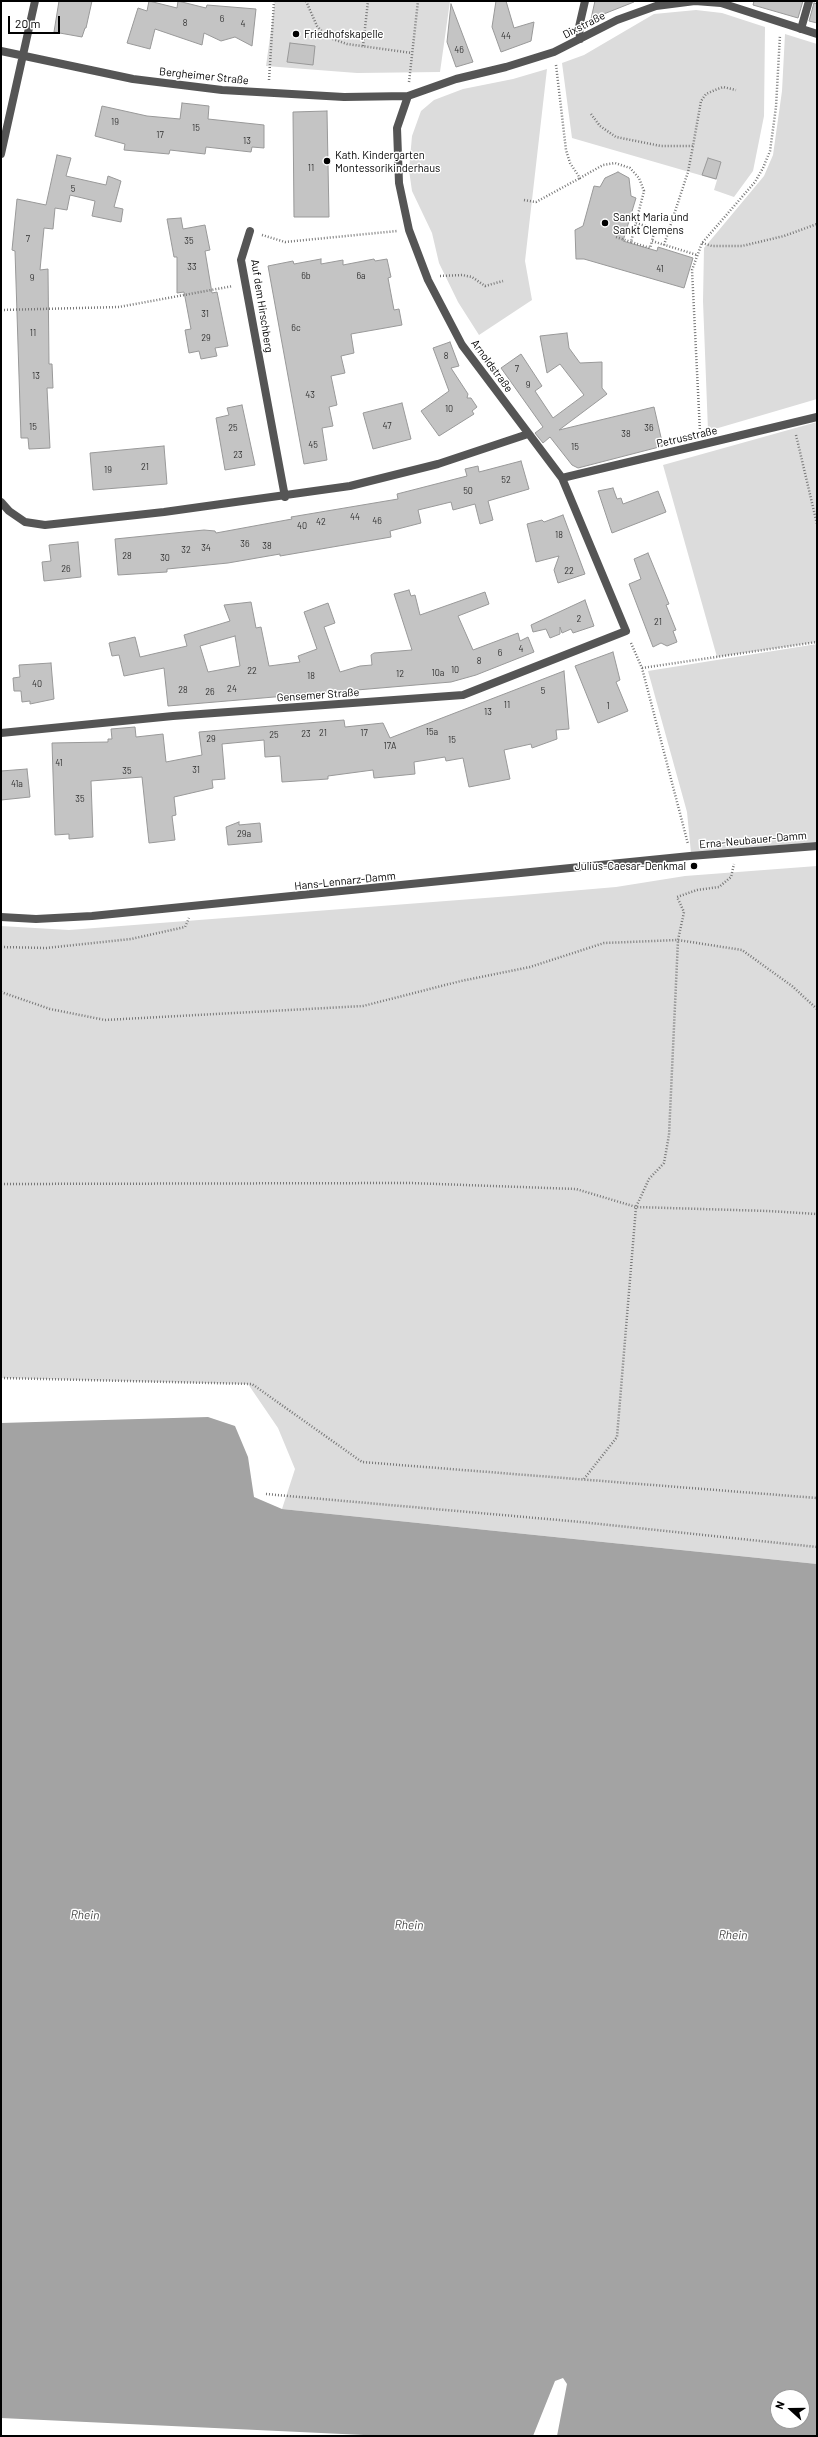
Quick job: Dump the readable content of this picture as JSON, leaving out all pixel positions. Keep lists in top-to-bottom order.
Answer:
{
  "streets": {
    "street": [
      "Dixstraße",
      "Bergheimer Straße",
      "Auf dem Hirschberg",
      "Arnoldstraße",
      "Petrusstraße",
      "Gensemer Straße",
      "Erna-Neubauer-Damm",
      "Hans-Lennarz-Damm"
    ]
  },
  "crossings": [
    ["Dixstraße", "Bergheimer Straße"],
    ["Dixstraße", "Arnoldstraße"],
    ["Bergheimer Straße", "Arnoldstraße"],
    ["Arnoldstraße", "Petrusstraße"],
    ["Arnoldstraße", "Gensemer Straße"],
    ["Erna-Neubauer-Damm", "Hans-Lennarz-Damm"]
  ],
  "water": ["Rhein"],
  "places": [
    "Friedhofskapelle",
    "Kath. Kindergarten Montessorikinderhaus",
    "Sankt Maria und Sankt Clemens",
    "Julius-Caesar-Denkmal"
  ],
  "house_numbers": [
    "6",
    "8",
    "4",
    "44",
    "46",
    "19",
    "15",
    "17",
    "13",
    "11",
    "5",
    "7",
    "35",
    "33",
    "41",
    "6b",
    "6a",
    "9",
    "31",
    "6c",
    "11",
    "29",
    "8",
    "7",
    "13",
    "9",
    "43",
    "10",
    "47",
    "15",
    "25",
    "36",
    "38",
    "45",
    "15",
    "23",
    "21",
    "19",
    "52",
    "50",
    "44",
    "46",
    "42",
    "40",
    "18",
    "36",
    "38",
    "34",
    "32",
    "28",
    "30",
    "26",
    "22",
    "2",
    "21",
    "4",
    "6",
    "8",
    "10",
    "22",
    "10a",
    "12",
    "18",
    "40",
    "24",
    "28",
    "5",
    "26",
    "11",
    "1",
    "13",
    "15a",
    "21",
    "17",
    "23",
    "25",
    "29",
    "15",
    "17A",
    "41",
    "31",
    "35",
    "41a",
    "35",
    "29a"
  ],
  "scale_bar": "20 m",
  "north": "left"
}
